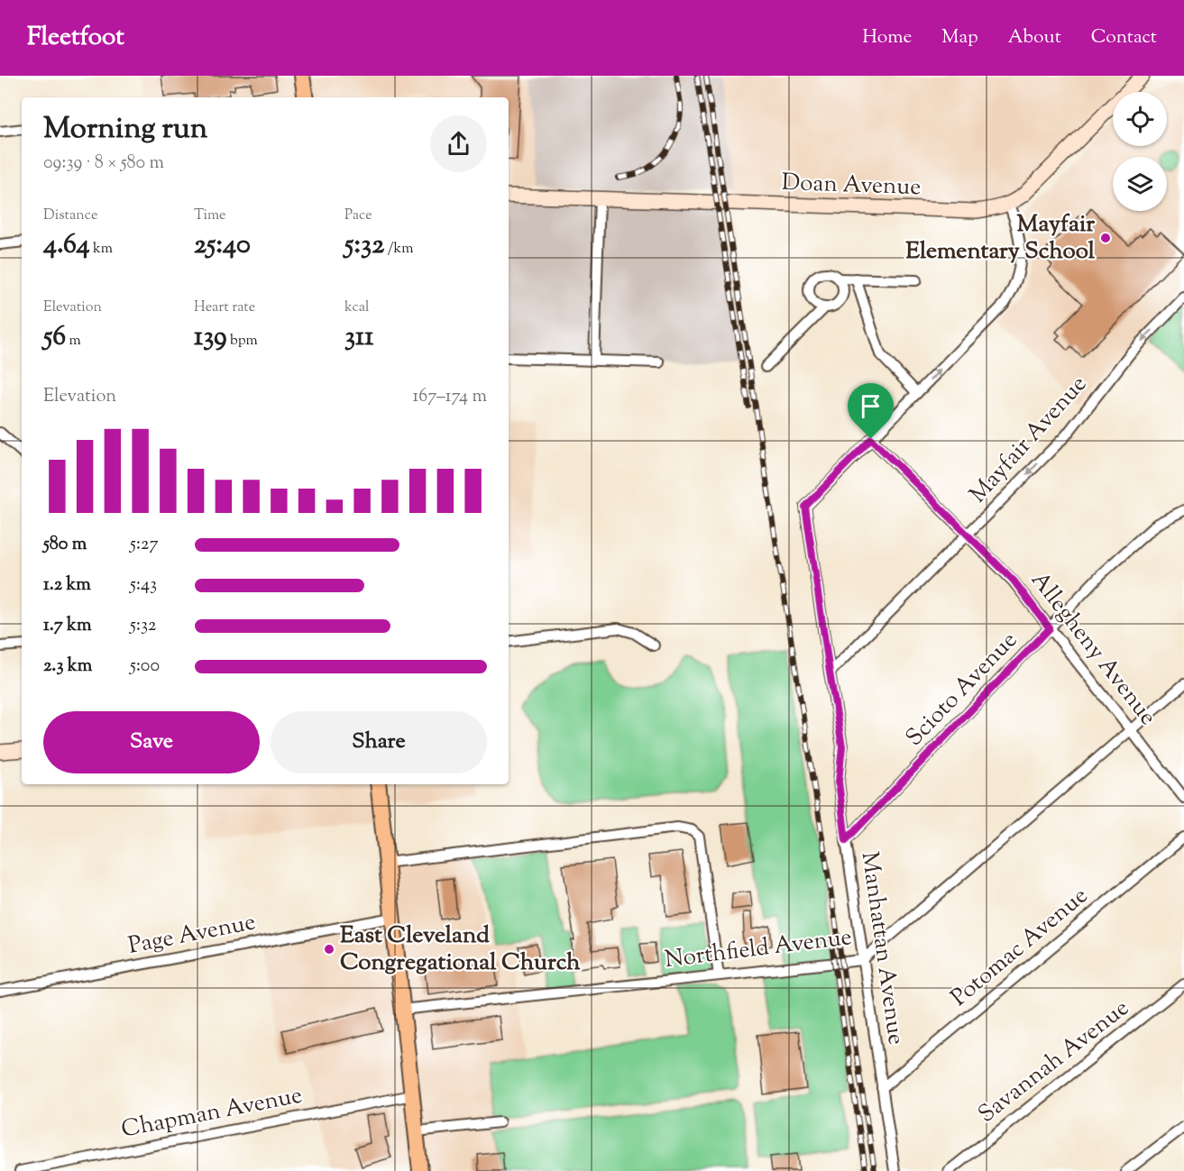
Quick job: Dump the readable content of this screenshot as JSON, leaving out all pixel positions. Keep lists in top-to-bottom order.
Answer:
{
  "streets": {
    "street": [
      "Doan Avenue",
      "Mayfair Avenue",
      "Allegheny Avenue",
      "Scioto Avenue",
      "Page Avenue",
      "Potomac Avenue",
      "Manhattan Avenue",
      "Northfield Avenue",
      "Savannah Avenue",
      "Chapman Avenue"
    ]
  },
  "crossings": [
    ["Mayfair Avenue", "Allegheny Avenue"],
    ["Mayfair Avenue", "Manhattan Avenue"],
    ["Allegheny Avenue", "Scioto Avenue"],
    ["Allegheny Avenue", "Manhattan Avenue"],
    ["Allegheny Avenue", "Northfield Avenue"],
    ["Scioto Avenue", "Manhattan Avenue"],
    ["Potomac Avenue", "Manhattan Avenue"],
    ["Manhattan Avenue", "Northfield Avenue"]
  ],
  "one_way": ["Mayfair Avenue"],
  "places": ["Mayfair Elementary School", "East Cleveland Congregational Church"],
  "page": {
    "header": "Fleetfoot",
    "nav": [
      "Home",
      "Map",
      "About",
      "Contact"
    ],
    "heading": ["Morning run", "09:39 · 8 × 580 m"],
    "stats": [
      ["Distance", "4.64 km"],
      ["Time", "25:40"],
      ["Pace", "5:32 /km"],
      ["Elevation", "56 m"],
      ["Heart rate", "139 bpm"],
      ["kcal", "311"]
    ],
    "chart": ["Elevation", "167–174 m"],
    "list": [
      {
        "name": "580 m",
        "note": "5:27"
      },
      {
        "name": "1.2 km",
        "note": "5:43"
      },
      {
        "name": "1.7 km",
        "note": "5:32"
      },
      {
        "name": "2.3 km",
        "note": "5:00"
      }
    ],
    "buttons": ["Save", "Share"]
  }
}
